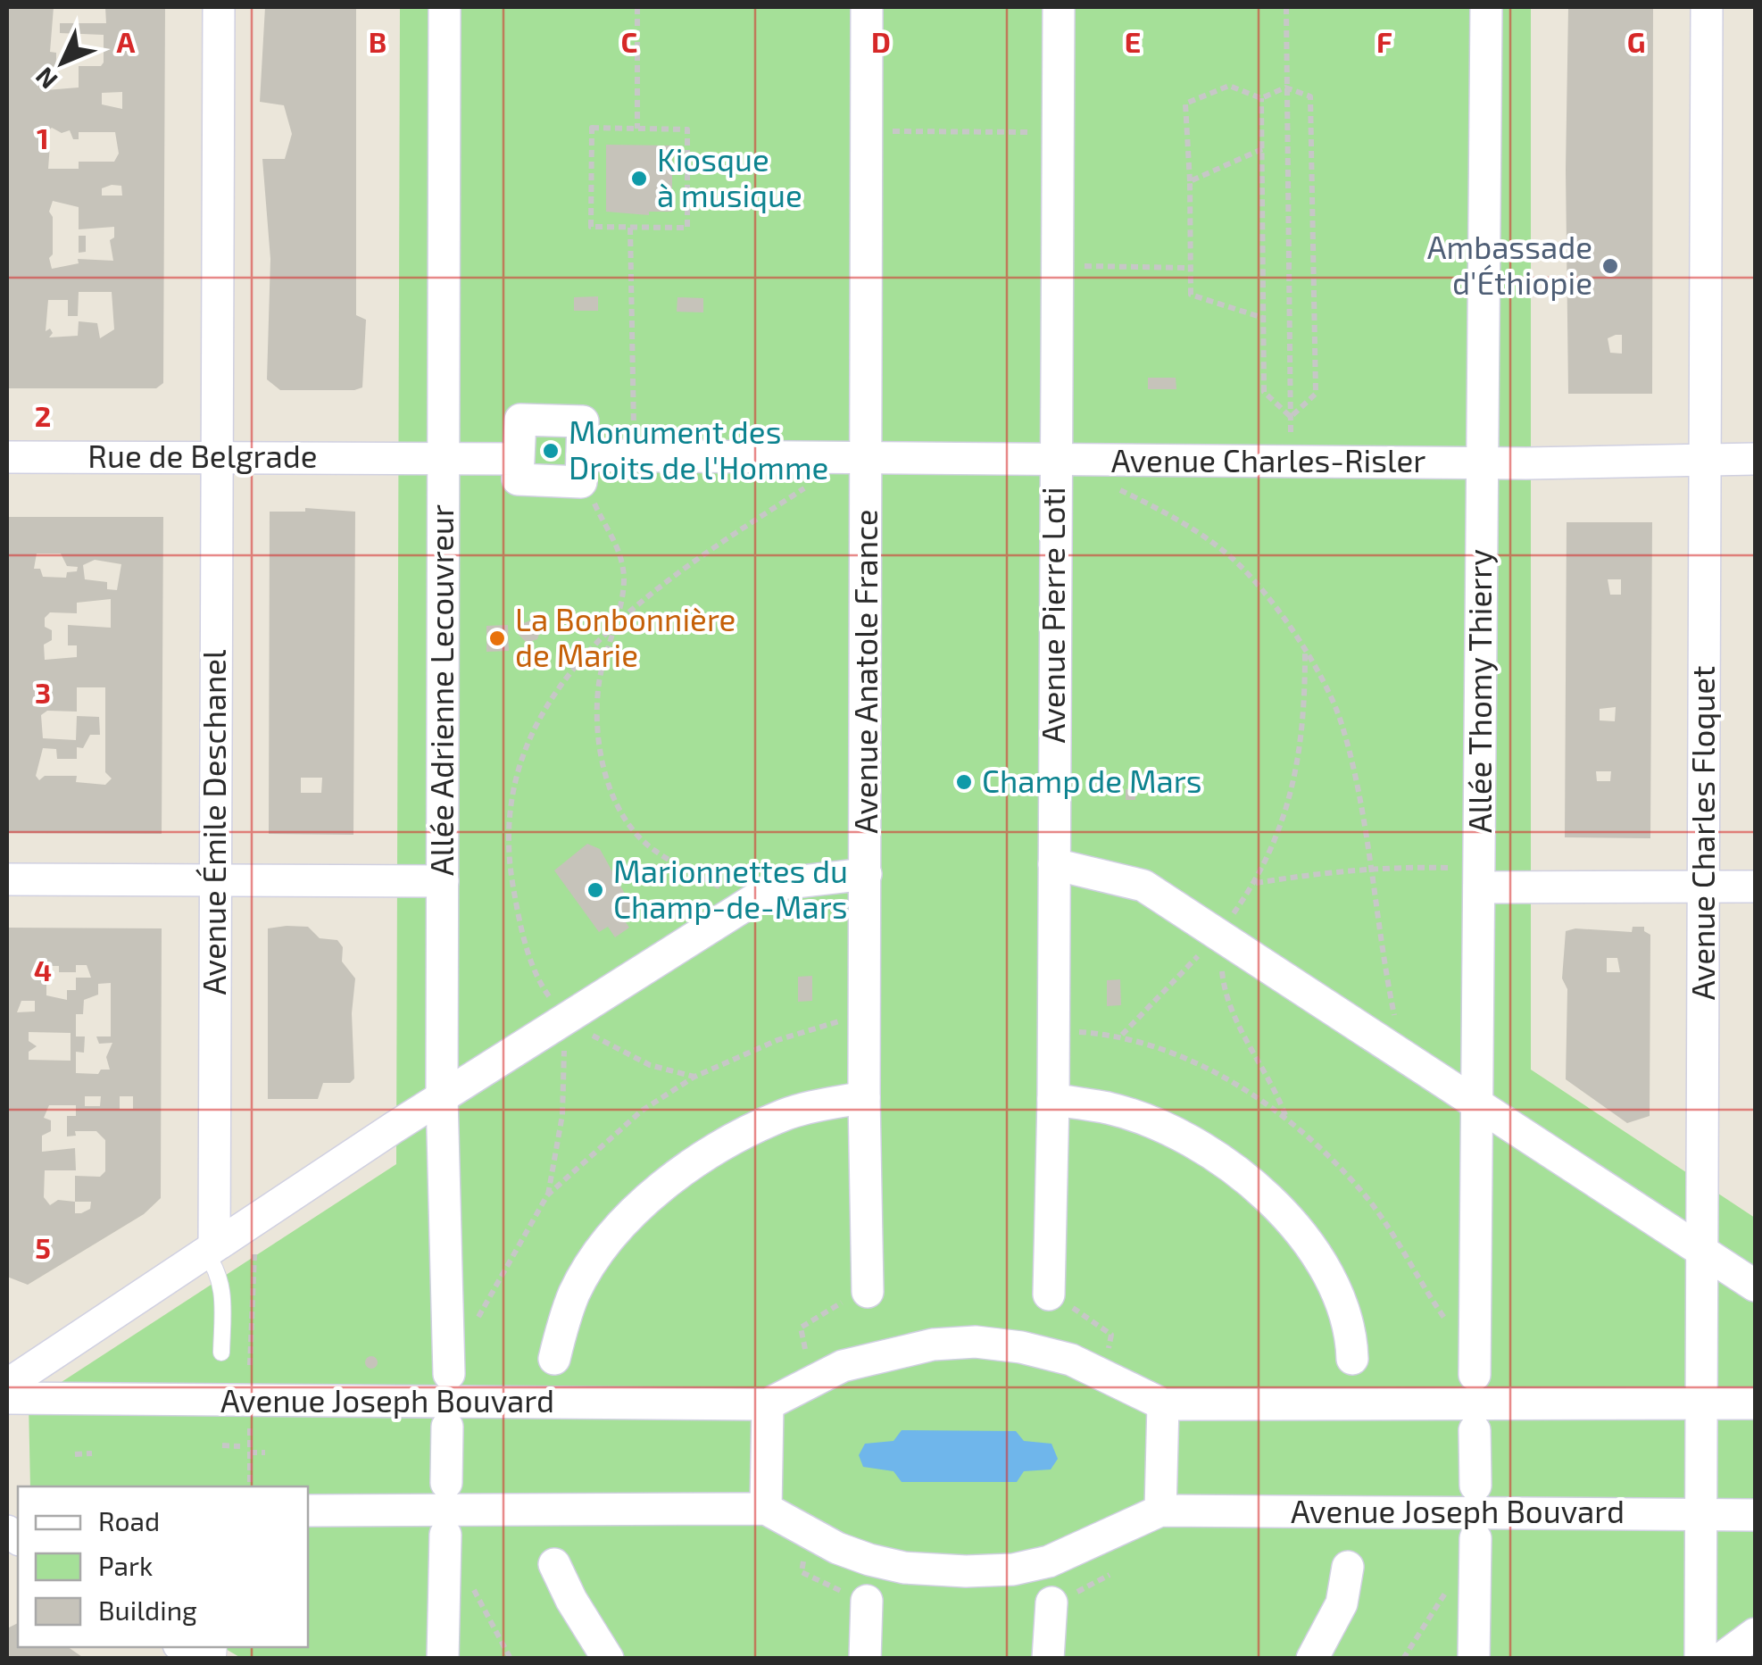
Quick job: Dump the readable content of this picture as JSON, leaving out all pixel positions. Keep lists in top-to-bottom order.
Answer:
{
  "streets": {
    "street": [
      "Rue de Belgrade",
      "Avenue Charles-Risler",
      "Avenue Pierre Loti",
      "Avenue Anatole France",
      "Allée Adrienne Lecouvreur",
      "Allée Thomy Thierry",
      "Avenue Émile Deschanel",
      "Avenue Charles Floquet",
      "Avenue Joseph Bouvard"
    ]
  },
  "crossings": [
    ["Rue de Belgrade", "Allée Adrienne Lecouvreur"],
    ["Rue de Belgrade", "Avenue Émile Deschanel"],
    ["Avenue Charles-Risler", "Avenue Pierre Loti"],
    ["Avenue Charles-Risler", "Avenue Anatole France"],
    ["Avenue Charles-Risler", "Allée Thomy Thierry"],
    ["Avenue Charles-Risler", "Avenue Charles Floquet"],
    ["Avenue Charles Floquet", "Avenue Joseph Bouvard"]
  ],
  "places": [
    "Kiosque à musique",
    "Ambassade d'Éthiopie",
    "Monument des Droits de l'Homme",
    "La Bonbonnière de Marie",
    "Champ de Mars",
    "Marionnettes du Champ-de-Mars"
  ],
  "legend": ["Road", "Park", "Building"],
  "north": "bottom left",
  "grid": {
    "columns": [
      "A",
      "B",
      "C",
      "D",
      "E",
      "F",
      "G"
    ],
    "rows": [
      "1",
      "2",
      "3",
      "4",
      "5"
    ]
  }
}
